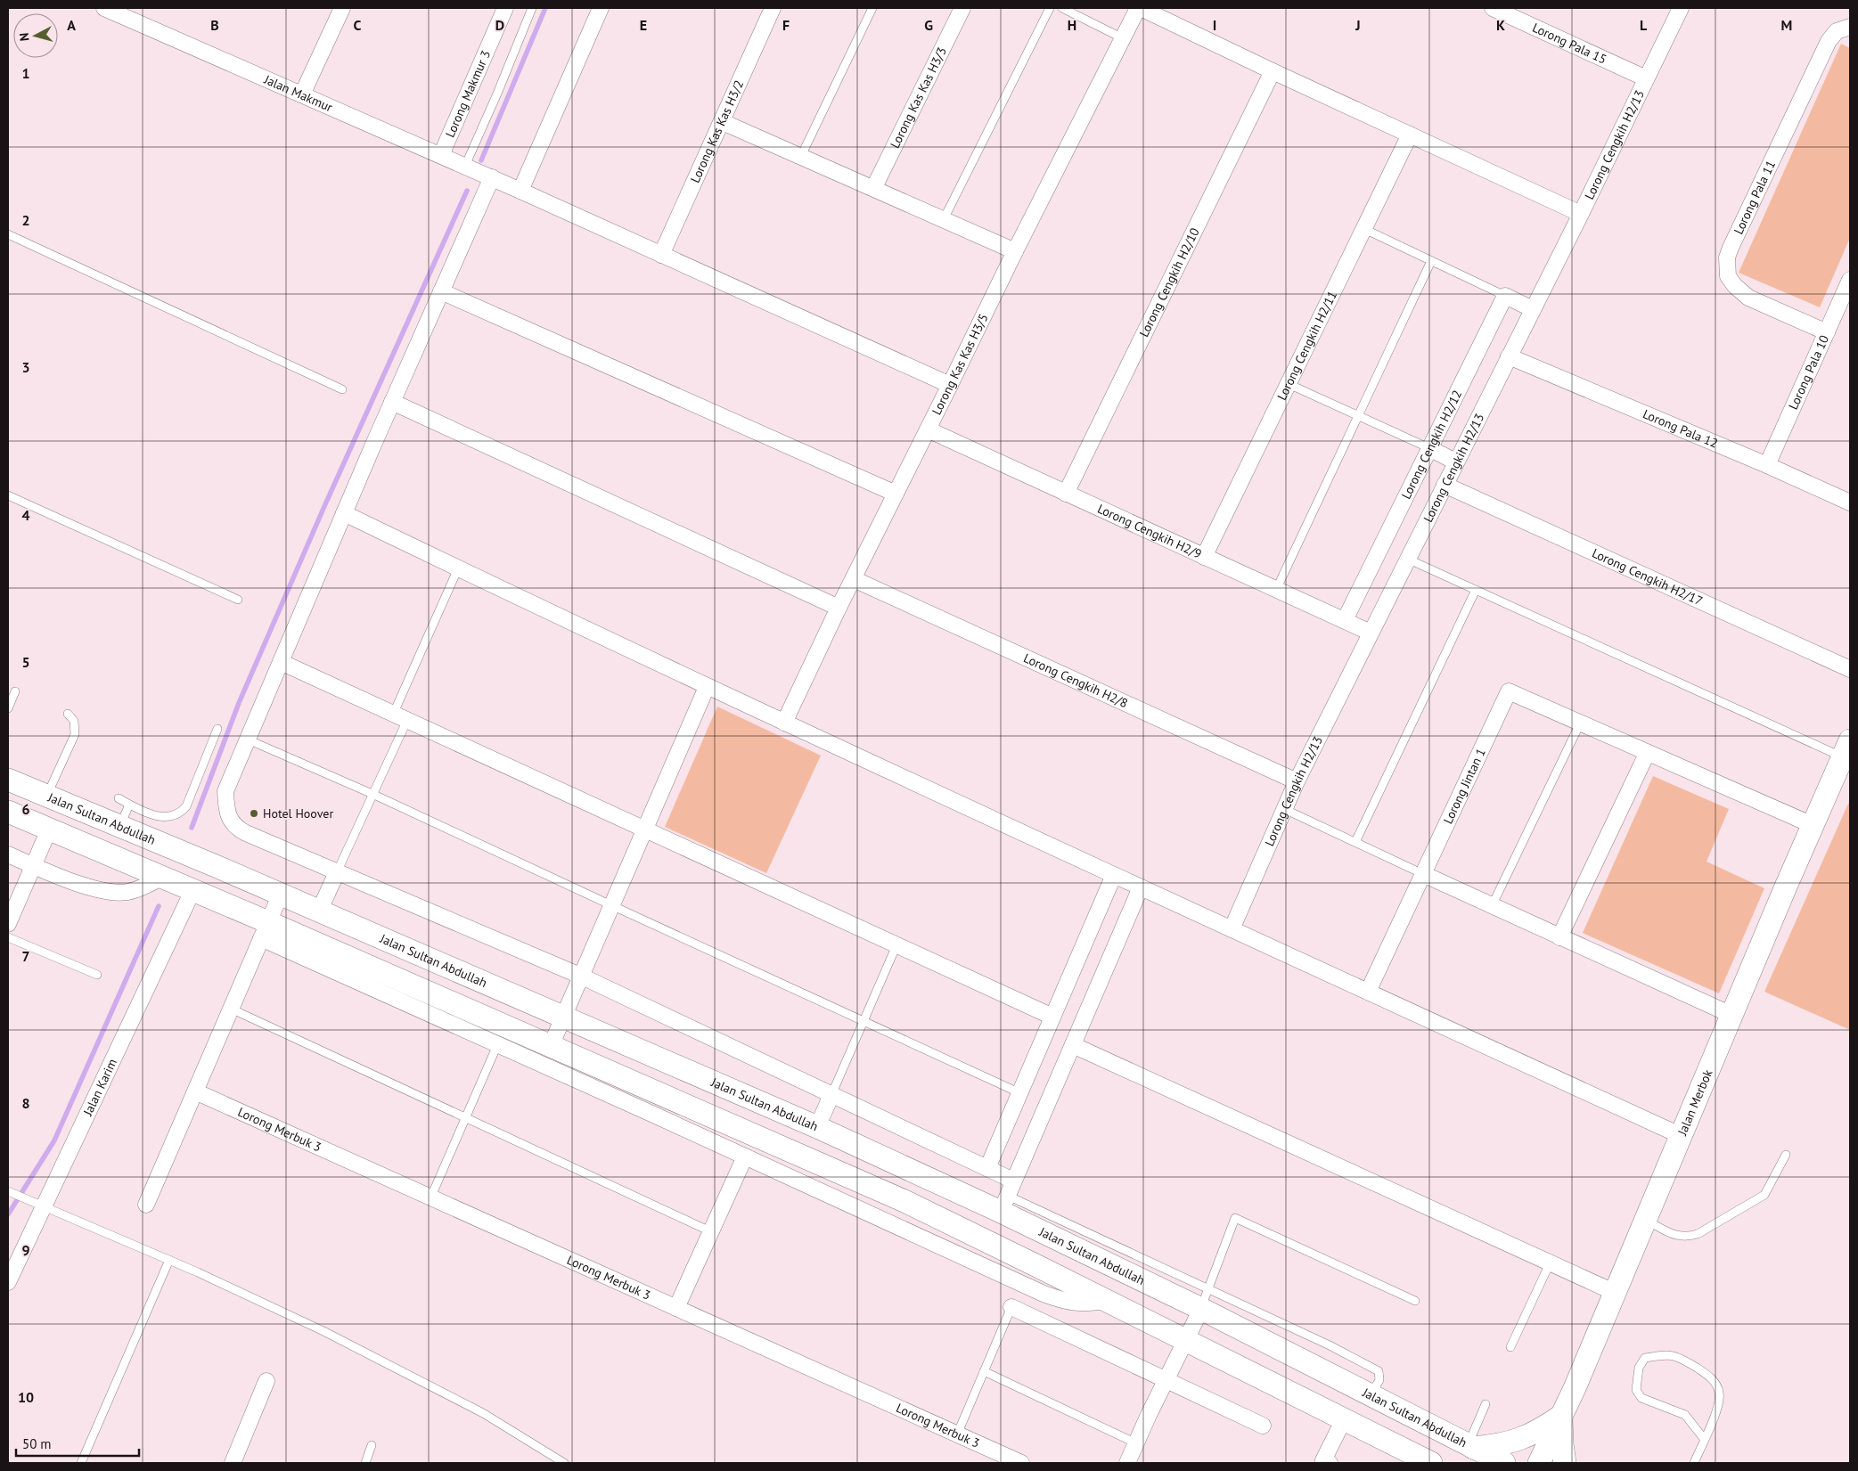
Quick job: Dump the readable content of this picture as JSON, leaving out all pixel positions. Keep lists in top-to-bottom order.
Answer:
{
  "streets": {
    "main road": ["Jalan Sultan Abdullah", "Jalan Merbok"],
    "street": [
      "Lorong Pala 15",
      "Jalan Makmur",
      "Lorong Makmur 3",
      "Lorong Kas Kas H3/3",
      "Lorong Kas Kas H3/2",
      "Lorong Cengkih H2/13",
      "Lorong Pala 11",
      "Lorong Cengkih H2/10",
      "Lorong Cengkih H2/11",
      "Lorong Kas Kas H3/5",
      "Lorong Pala 10",
      "Lorong Pala 12",
      "Lorong Cengkih H2/12",
      "Lorong Cengkih H2/9",
      "Lorong Cengkih H2/17",
      "Lorong Cengkih H2/8",
      "Lorong Jintan 1",
      "Jalan Karim",
      "Lorong Merbuk 3"
    ]
  },
  "crossings": [
    ["Lorong Pala 15", "Lorong Cengkih H2/13"],
    ["Jalan Makmur", "Lorong Makmur 3"],
    ["Jalan Makmur", "Lorong Kas Kas H3/2"],
    ["Jalan Makmur", "Lorong Kas Kas H3/5"],
    ["Lorong Cengkih H2/13", "Lorong Pala 12"],
    ["Lorong Cengkih H2/13", "Lorong Cengkih H2/9"],
    ["Lorong Cengkih H2/13", "Lorong Cengkih H2/17"],
    ["Lorong Cengkih H2/13", "Lorong Cengkih H2/8"],
    ["Lorong Pala 11", "Lorong Pala 10"],
    ["Lorong Cengkih H2/10", "Lorong Cengkih H2/9"],
    ["Lorong Cengkih H2/11", "Lorong Cengkih H2/9"],
    ["Lorong Kas Kas H3/5", "Lorong Cengkih H2/9"],
    ["Lorong Kas Kas H3/5", "Lorong Cengkih H2/8"],
    ["Lorong Pala 10", "Lorong Pala 12"],
    ["Lorong Cengkih H2/12", "Lorong Cengkih H2/9"],
    ["Lorong Jintan 1", "Jalan Merbok"]
  ],
  "places": ["Hotel Hoover"],
  "scale_bar": "50 m",
  "north": "left",
  "grid": {
    "columns": [
      "A",
      "B",
      "C",
      "D",
      "E",
      "F",
      "G",
      "H",
      "I",
      "J",
      "K",
      "L",
      "M"
    ],
    "rows": [
      "1",
      "2",
      "3",
      "4",
      "5",
      "6",
      "7",
      "8",
      "9",
      "10"
    ]
  }
}
